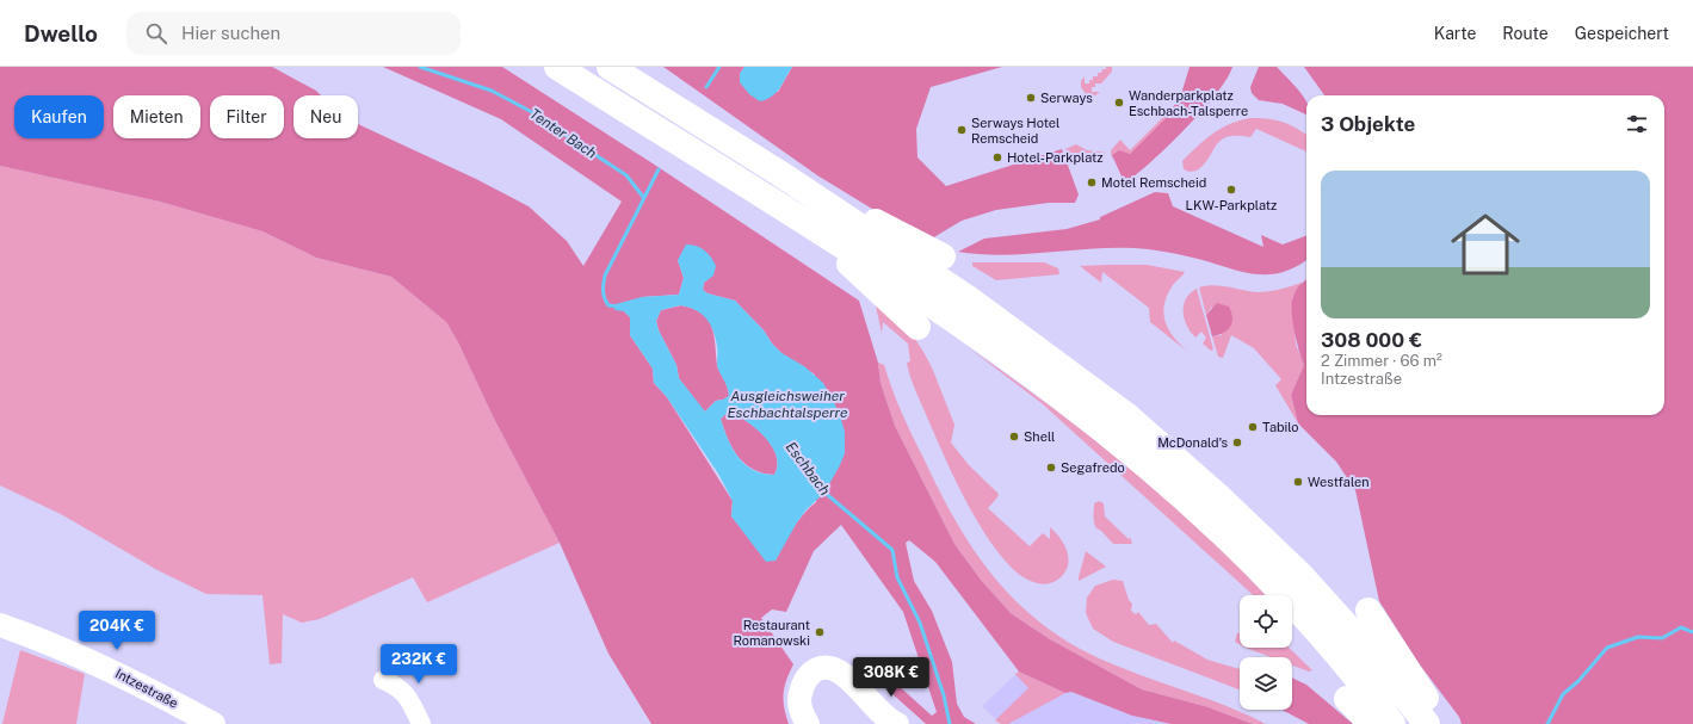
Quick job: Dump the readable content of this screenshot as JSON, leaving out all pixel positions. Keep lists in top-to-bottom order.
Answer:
{
  "streets": {
    "main road": ["Intzestraße"]
  },
  "water": ["Tenter Bach", "Ausgleichsweiher Eschbachtalsperre", "Eschbach"],
  "places": [
    "Serways",
    "Wanderparkplatz Eschbach-Talsperre",
    "Serways Hotel Remscheid",
    "Hotel-Parkplatz",
    "Motel Remscheid",
    "LKW-Parkplatz",
    "Tabilo",
    "Shell",
    "McDonald's",
    "Segafredo",
    "Westfalen",
    "Restaurant Romanowski"
  ],
  "page": {
    "header": "Dwello",
    "search": "Hier suchen",
    "nav": ["Karte", "Route", "Gespeichert"],
    "chip": [
      "Kaufen",
      "Mieten",
      "Filter",
      "Neu"
    ],
    "heading": "3 Objekte",
    "list": [
      {
        "name": "308 000 €",
        "note": "2 Zimmer · 66 m² · Intzestraße"
      }
    ],
    "price": ["204K €", "232K €", "308K €"]
  }
}
